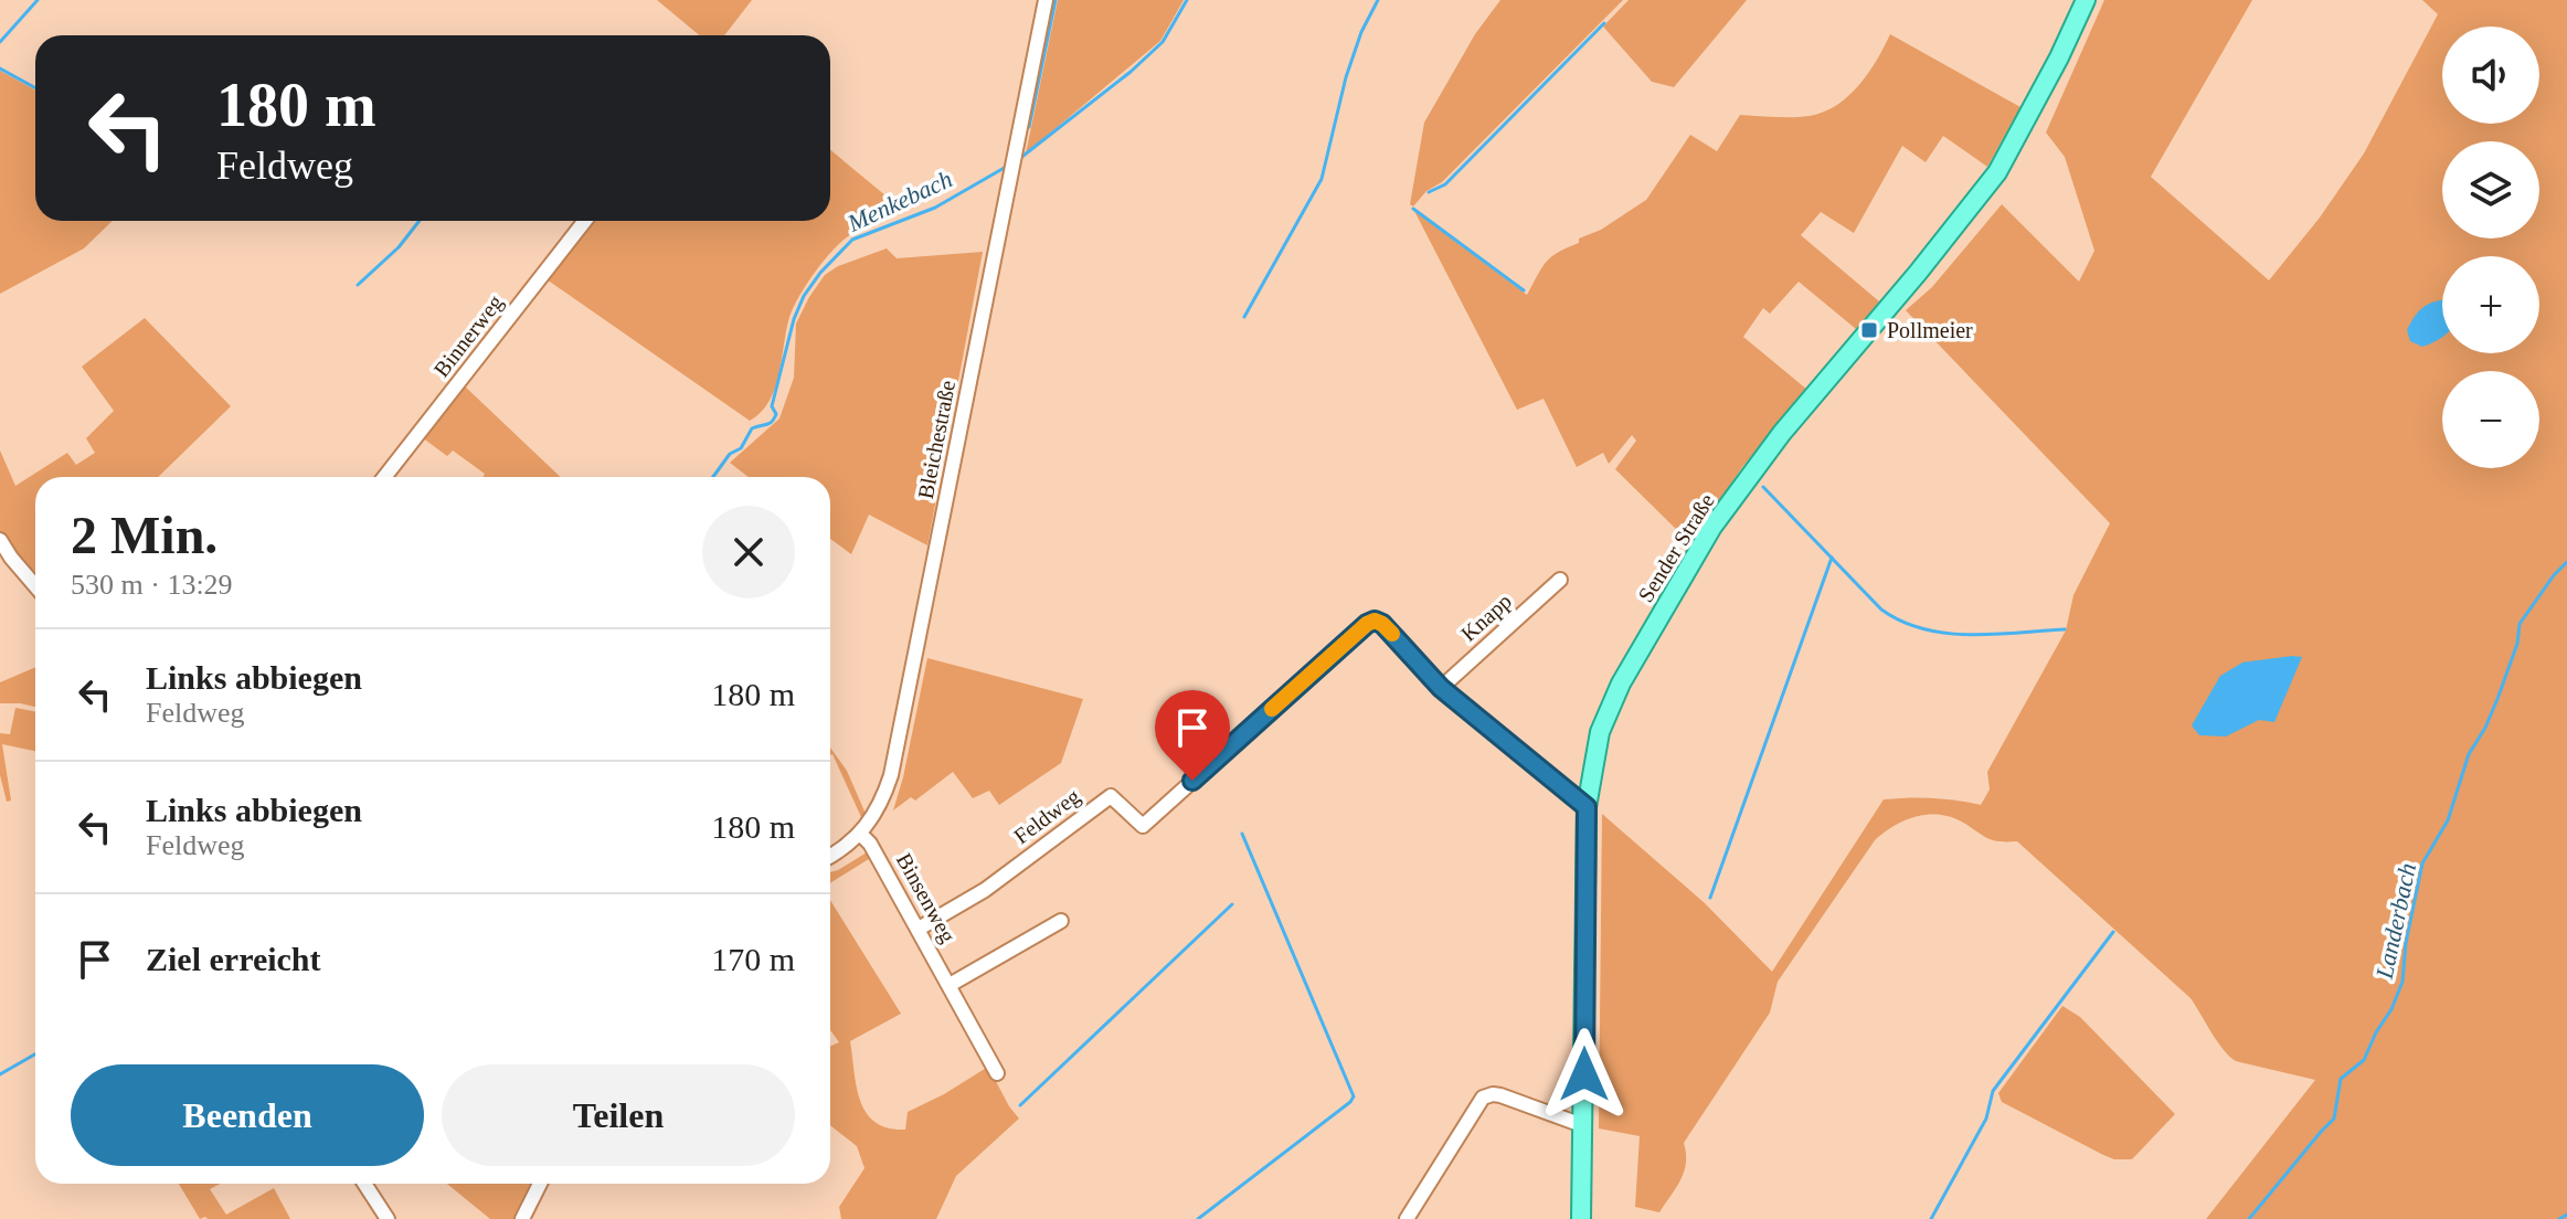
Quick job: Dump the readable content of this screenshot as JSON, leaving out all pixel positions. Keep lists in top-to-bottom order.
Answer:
{
  "streets": {
    "main road": ["Sender Straße"],
    "street": [
      "Binnerweg",
      "Bleichestraße",
      "Knapp",
      "Feldweg",
      "Binsenweg"
    ]
  },
  "crossings": [
    ["Bleichestraße", "Binsenweg"],
    ["Sender Straße", "Feldweg"],
    ["Knapp", "Feldweg"],
    ["Feldweg", "Binsenweg"]
  ],
  "water": ["Menkebach", "Landerbach"],
  "places": {
    "transit": ["Pollmeier"]
  },
  "page": {
    "map_buttons": ["+", "−"],
    "turn": ["180 m", "Feldweg"],
    "heading": ["2 Min.", "530 m · 13:29"],
    "list": [
      {
        "name": "Links abbiegen",
        "note": "Feldweg",
        "value": "180 m"
      },
      {
        "name": "Links abbiegen",
        "note": "Feldweg",
        "value": "180 m"
      },
      {
        "name": "Ziel erreicht",
        "value": "170 m"
      }
    ],
    "buttons": ["Beenden", "Teilen"]
  }
}
